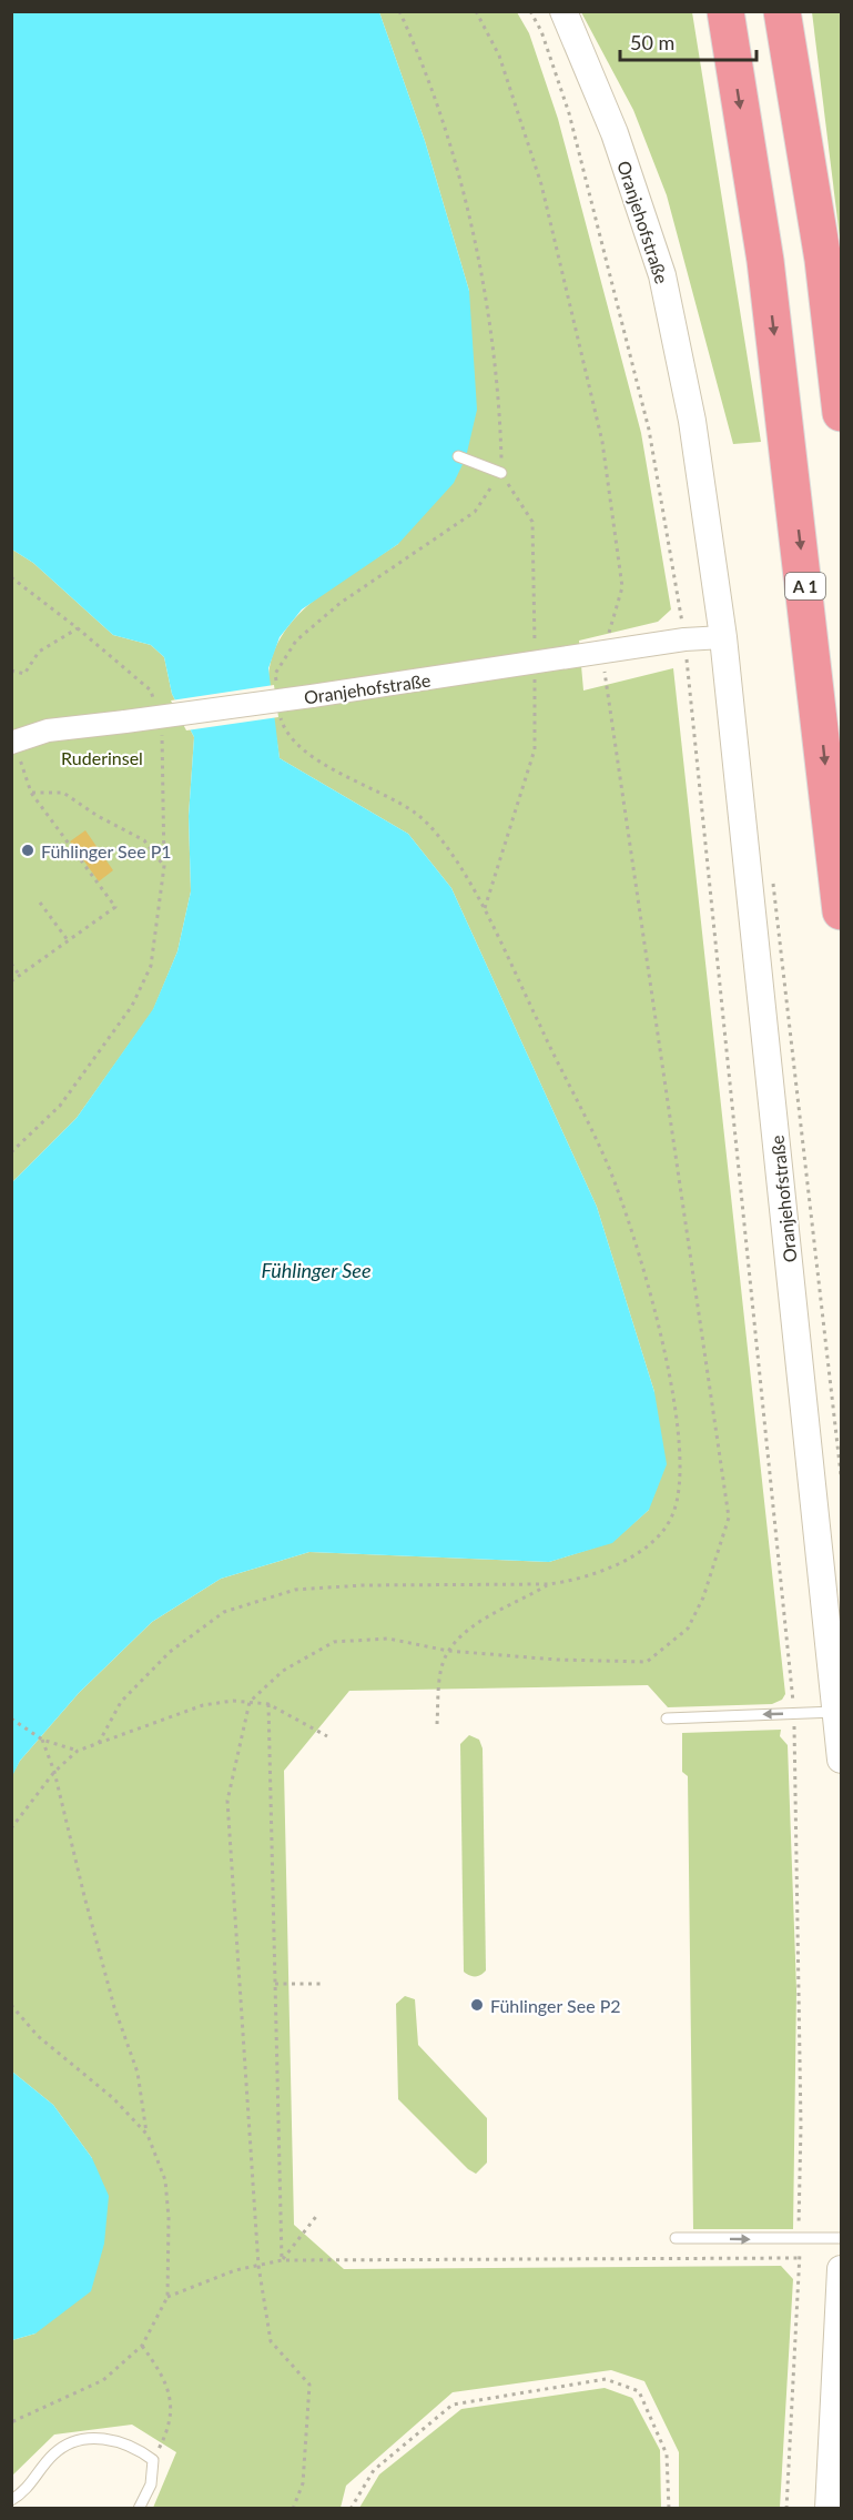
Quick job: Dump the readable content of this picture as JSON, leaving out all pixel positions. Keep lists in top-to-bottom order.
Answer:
{
  "streets": {
    "highway": ["A 1"],
    "street": ["Oranjehofstraße"]
  },
  "water": ["Fühlinger See"],
  "parks": ["Ruderinsel"],
  "places": ["Fühlinger See P1", "Fühlinger See P2"],
  "scale_bar": "50 m"
}
